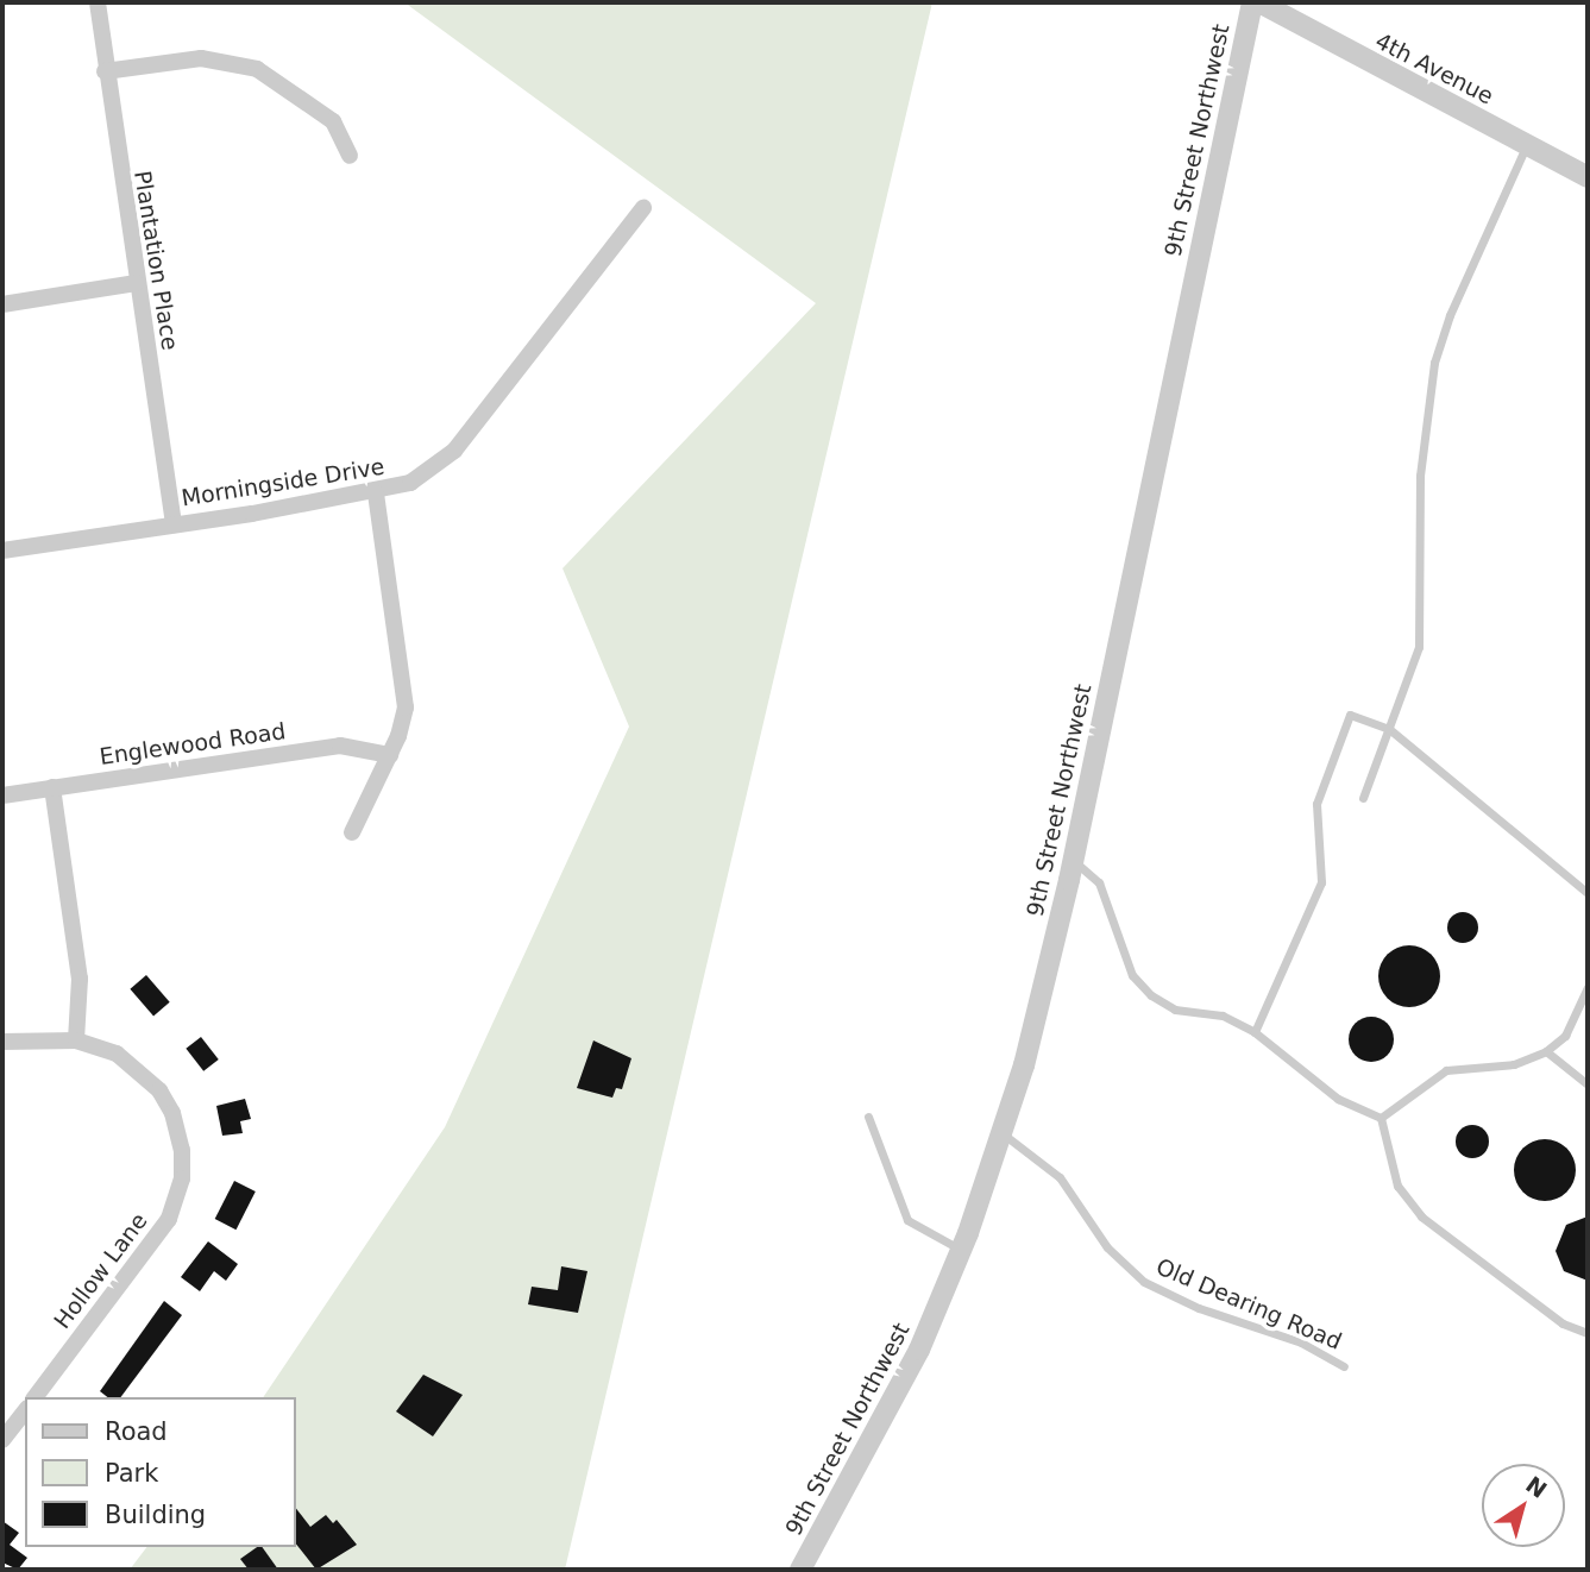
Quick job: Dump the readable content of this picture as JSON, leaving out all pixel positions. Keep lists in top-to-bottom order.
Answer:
{
  "streets": {
    "street": [
      "4th Avenue",
      "9th Street Northwest",
      "Plantation Place",
      "Morningside Drive",
      "Englewood Road",
      "Hollow Lane"
    ],
    "lane": ["Old Dearing Road"]
  },
  "crossings": [
    ["9th Street Northwest", "Old Dearing Road"],
    ["Plantation Place", "Morningside Drive"]
  ],
  "legend": ["Road", "Park", "Building"],
  "north": "top right"
}
